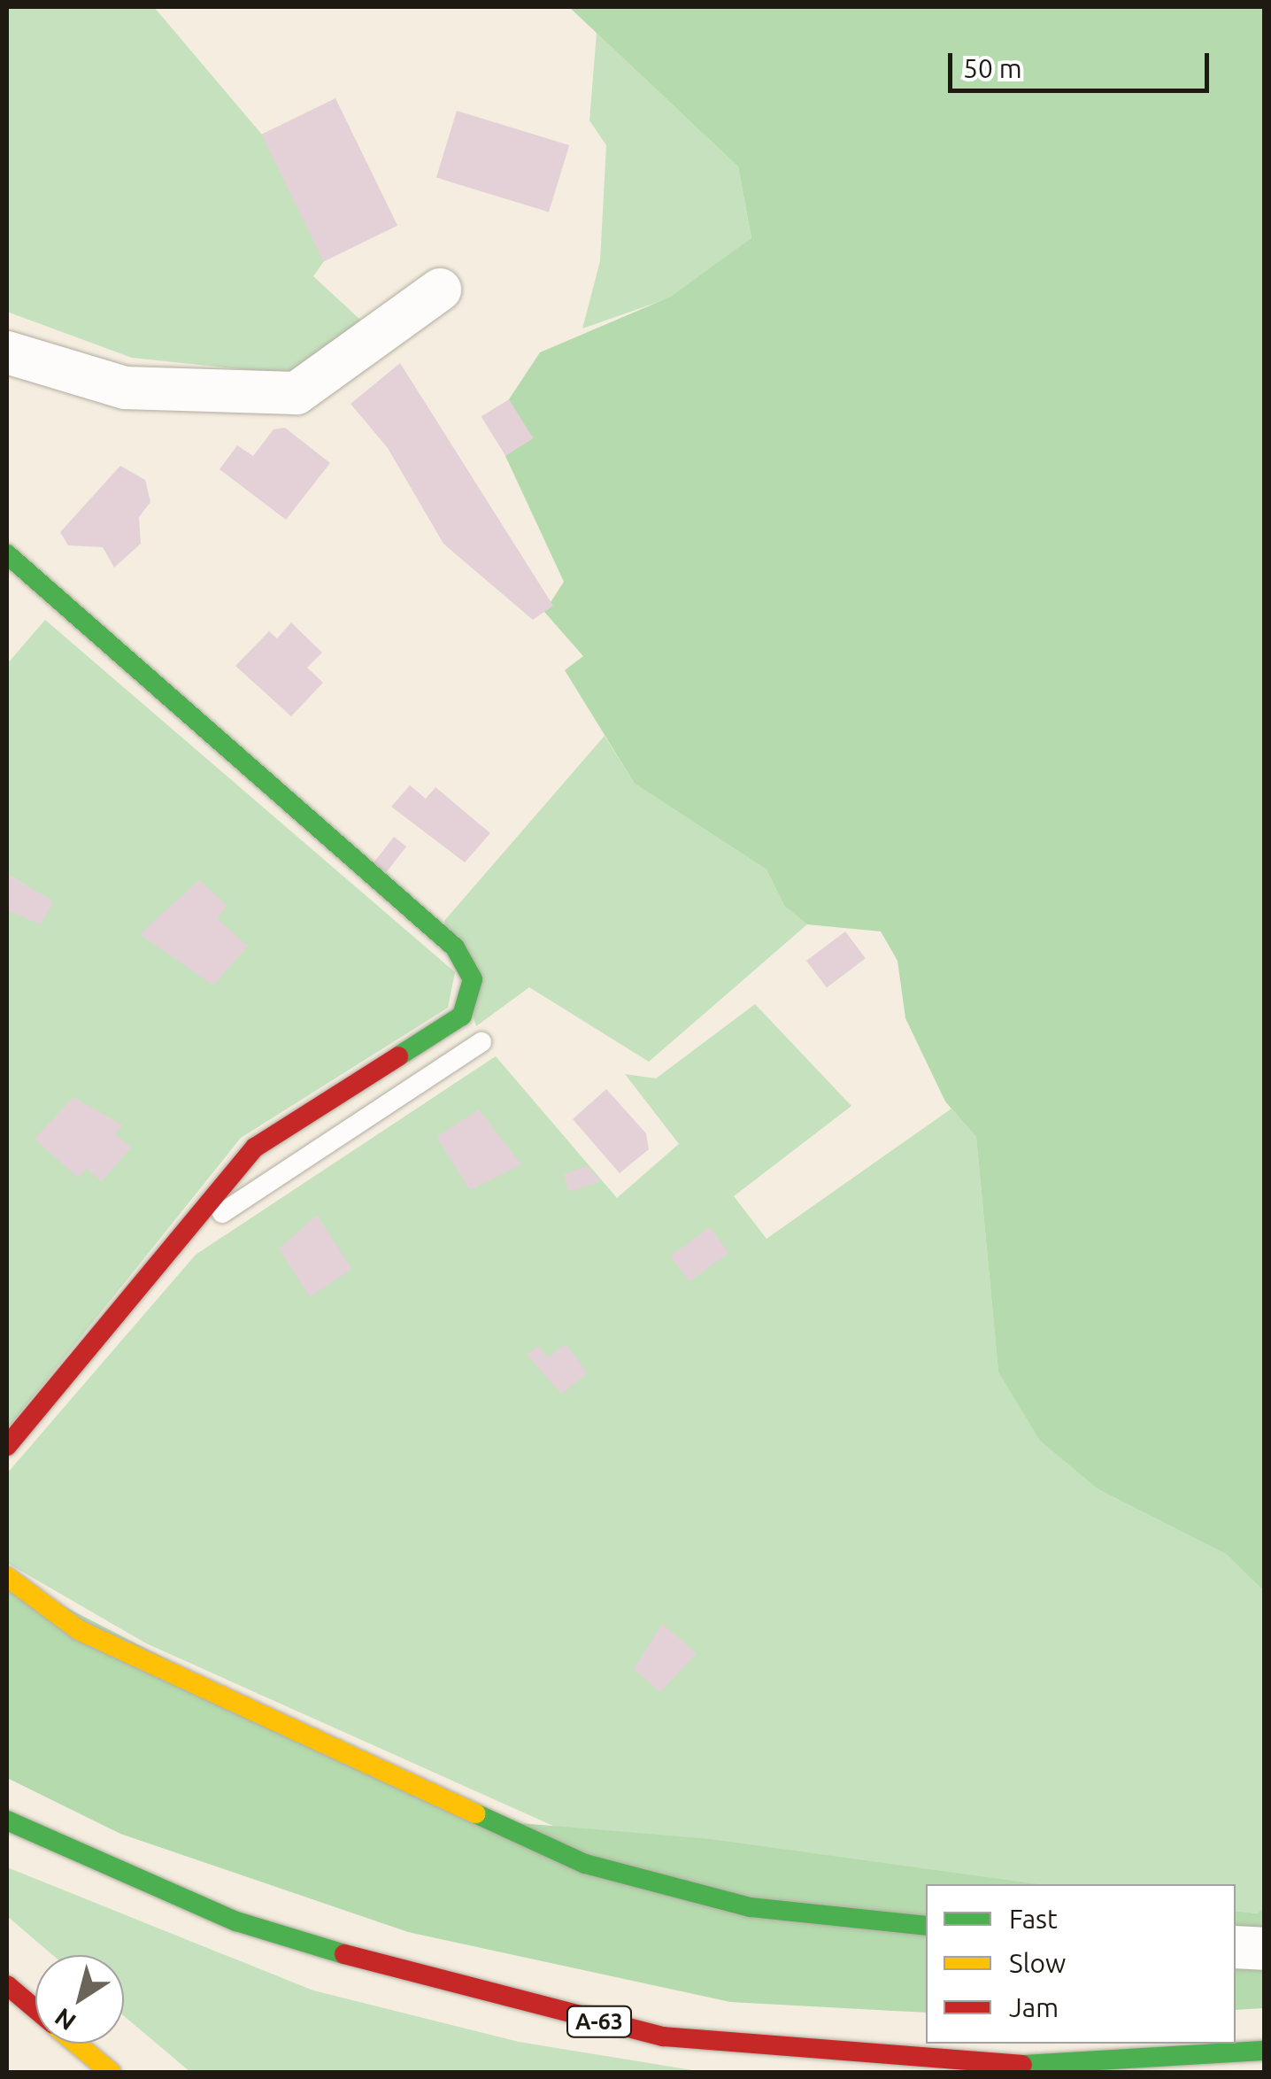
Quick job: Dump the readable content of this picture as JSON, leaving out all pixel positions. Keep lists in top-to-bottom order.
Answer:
{
  "streets": {
    "main road": ["A-63"]
  },
  "legend": ["Fast", "Slow", "Jam"],
  "scale_bar": "50 m",
  "north": "bottom left"
}
